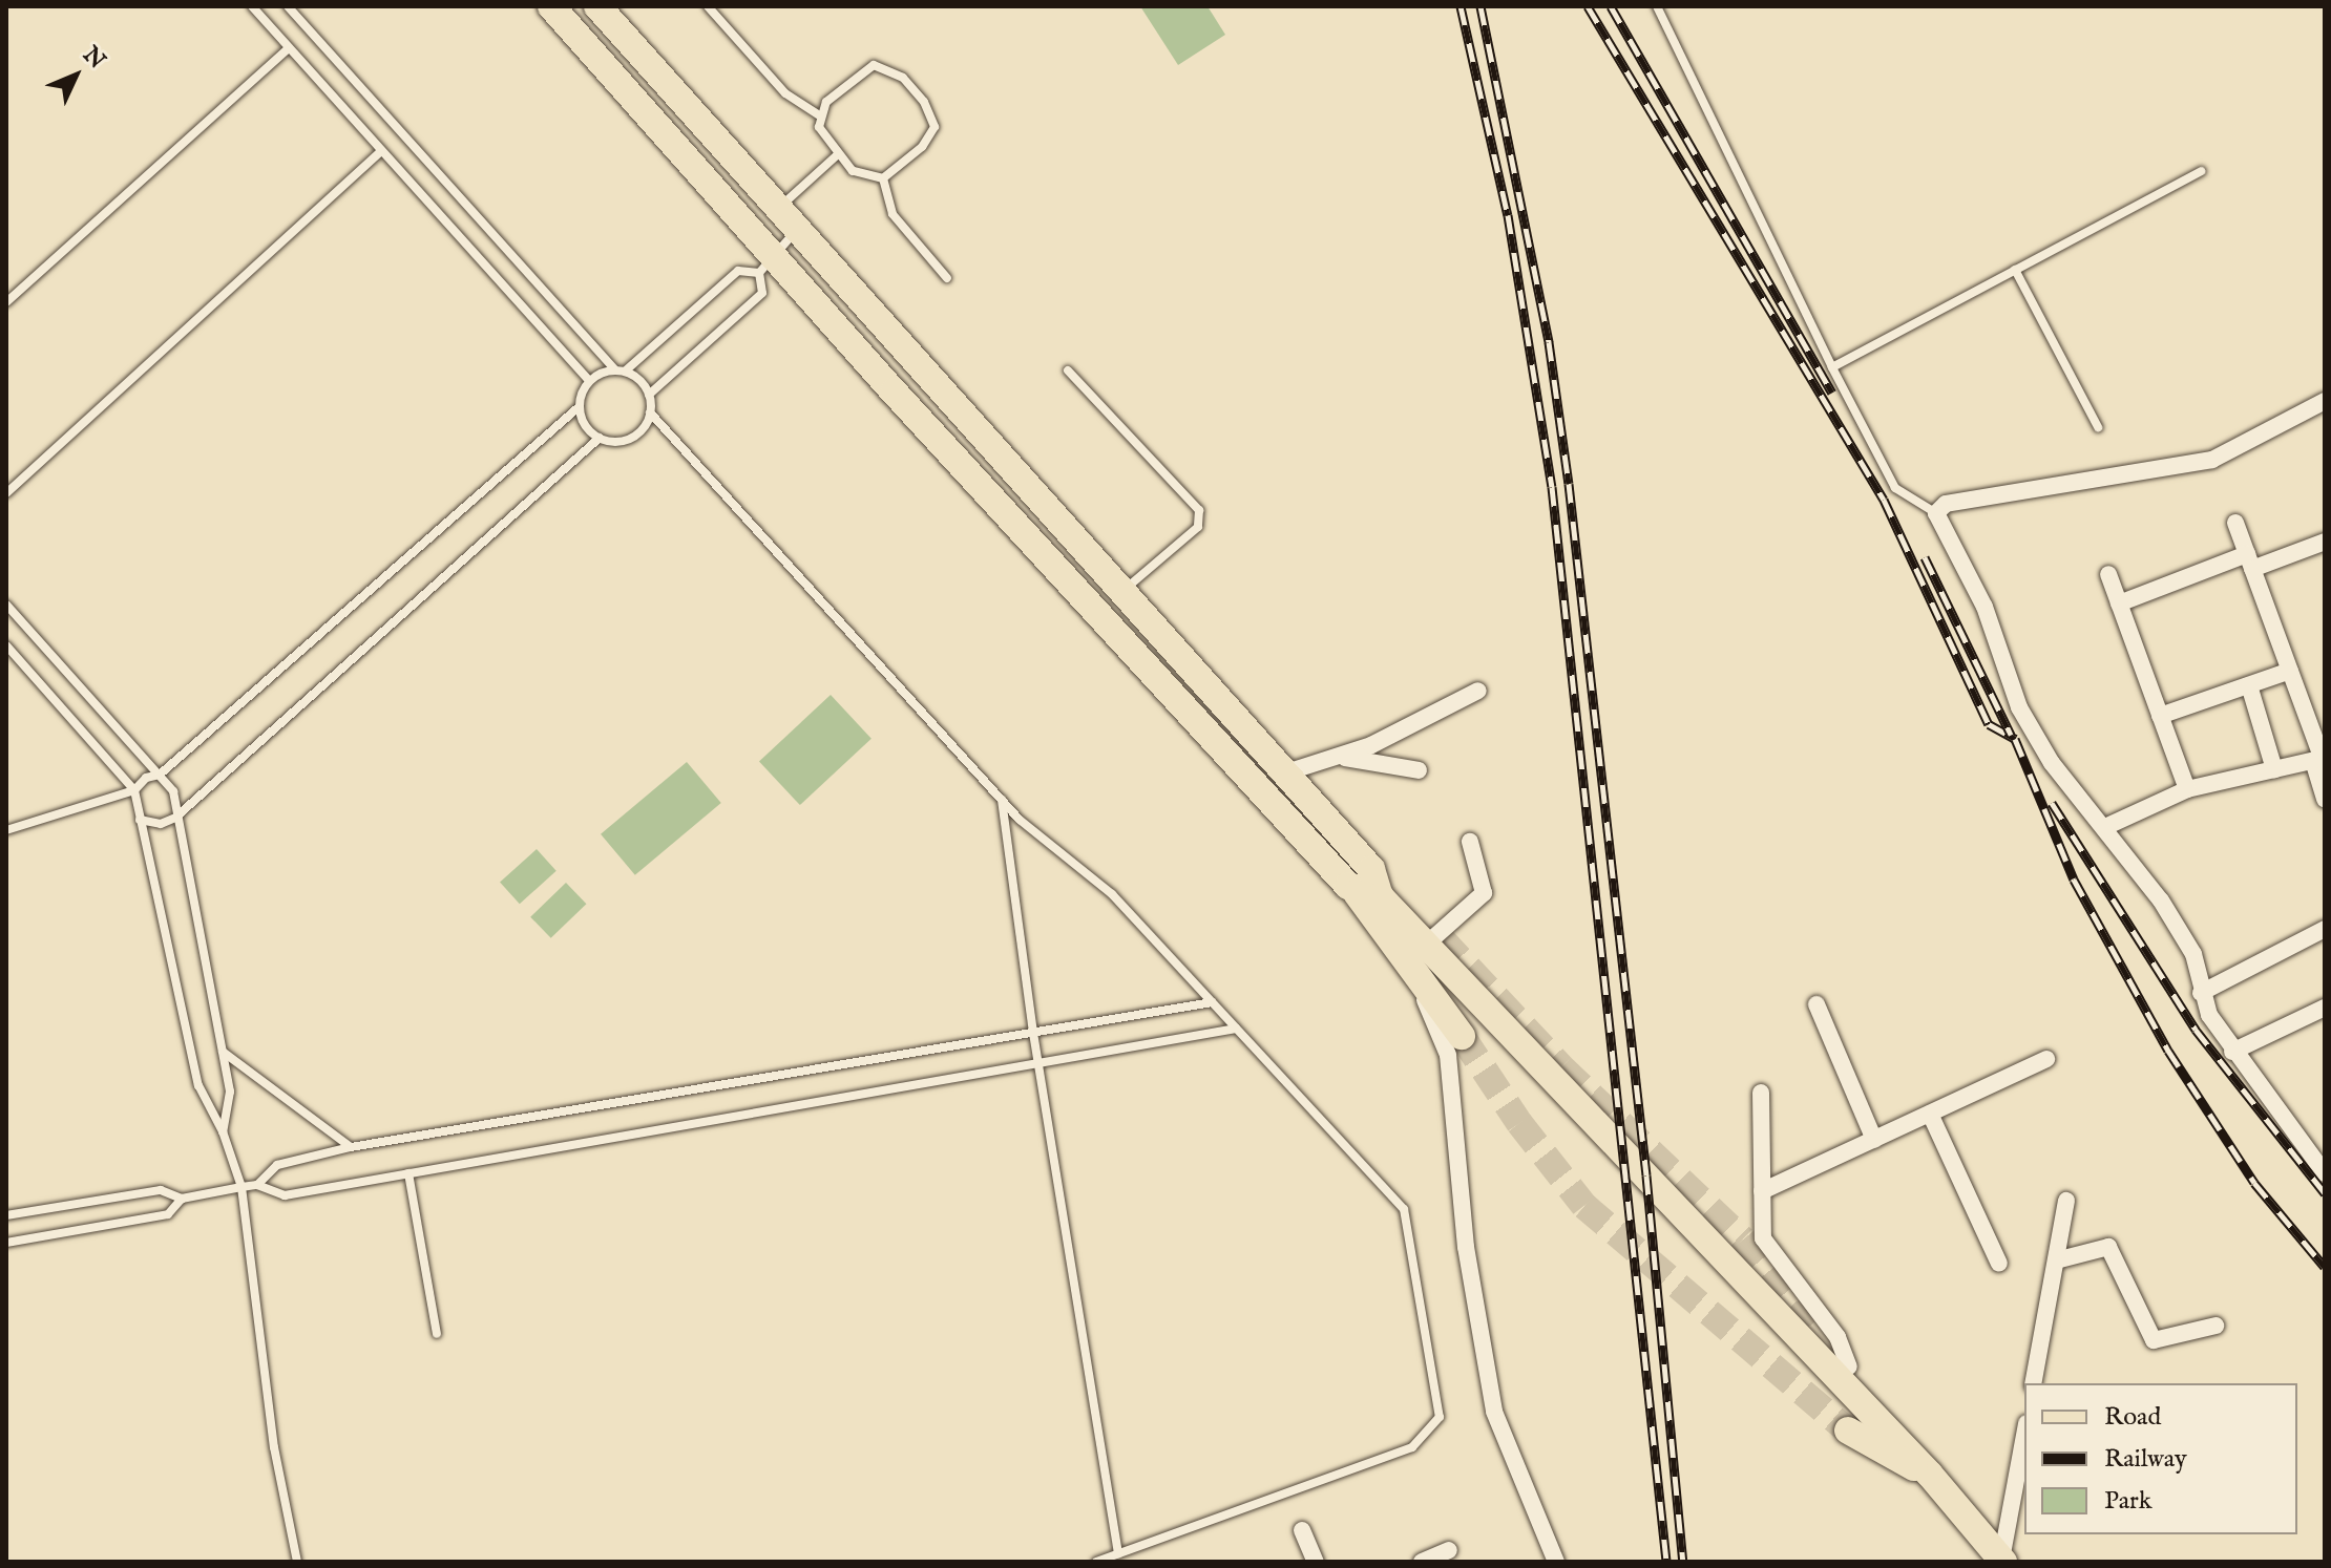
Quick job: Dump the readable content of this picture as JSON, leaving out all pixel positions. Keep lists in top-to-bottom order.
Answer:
{
  "legend": ["Road", "Railway", "Park"],
  "north": "top right"
}
